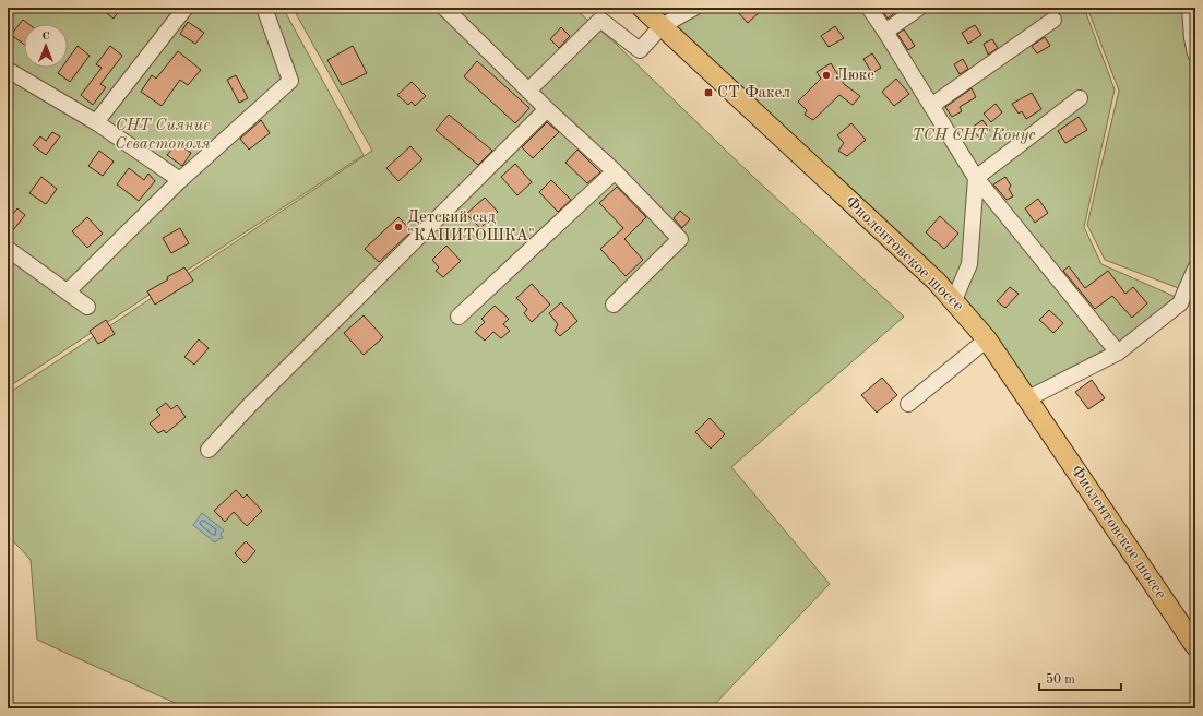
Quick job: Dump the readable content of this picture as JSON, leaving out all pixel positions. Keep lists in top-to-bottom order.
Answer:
{
  "streets": {
    "main road": ["Фиолентовское шоссе"]
  },
  "parks": ["СНТ Сияние Севастополя", "ТСН СНТ Конус"],
  "places": {
    "other": ["Люкс", "Детский сад \"КАПИТОШКА\""],
    "transit": ["СТ Факел"]
  },
  "scale_bar": "50 m",
  "north": "top"
}
